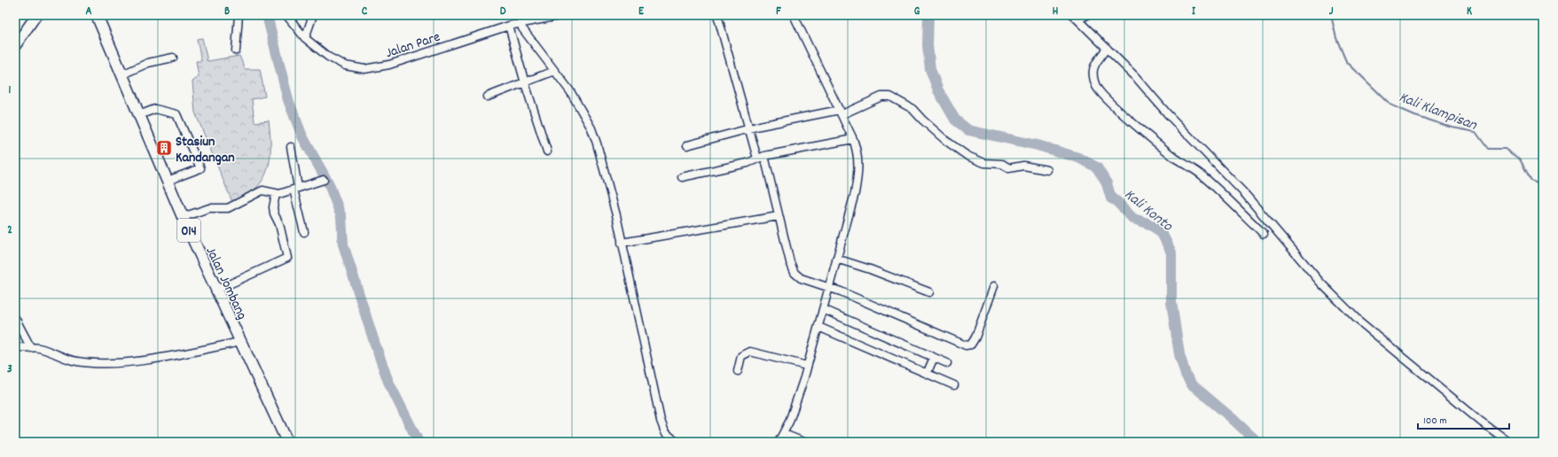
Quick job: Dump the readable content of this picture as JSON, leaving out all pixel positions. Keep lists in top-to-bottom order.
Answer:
{
  "streets": {
    "main road": ["014", "Jalan Jombang"],
    "street": ["Jalan Pare"]
  },
  "water": ["Kali Klampisan", "Kali Konto"],
  "places": {
    "building": ["Stasiun Kandangan"]
  },
  "scale_bar": "100 m",
  "grid": {
    "columns": [
      "A",
      "B",
      "C",
      "D",
      "E",
      "F",
      "G",
      "H",
      "I",
      "J",
      "K"
    ],
    "rows": ["1", "2", "3"]
  }
}
